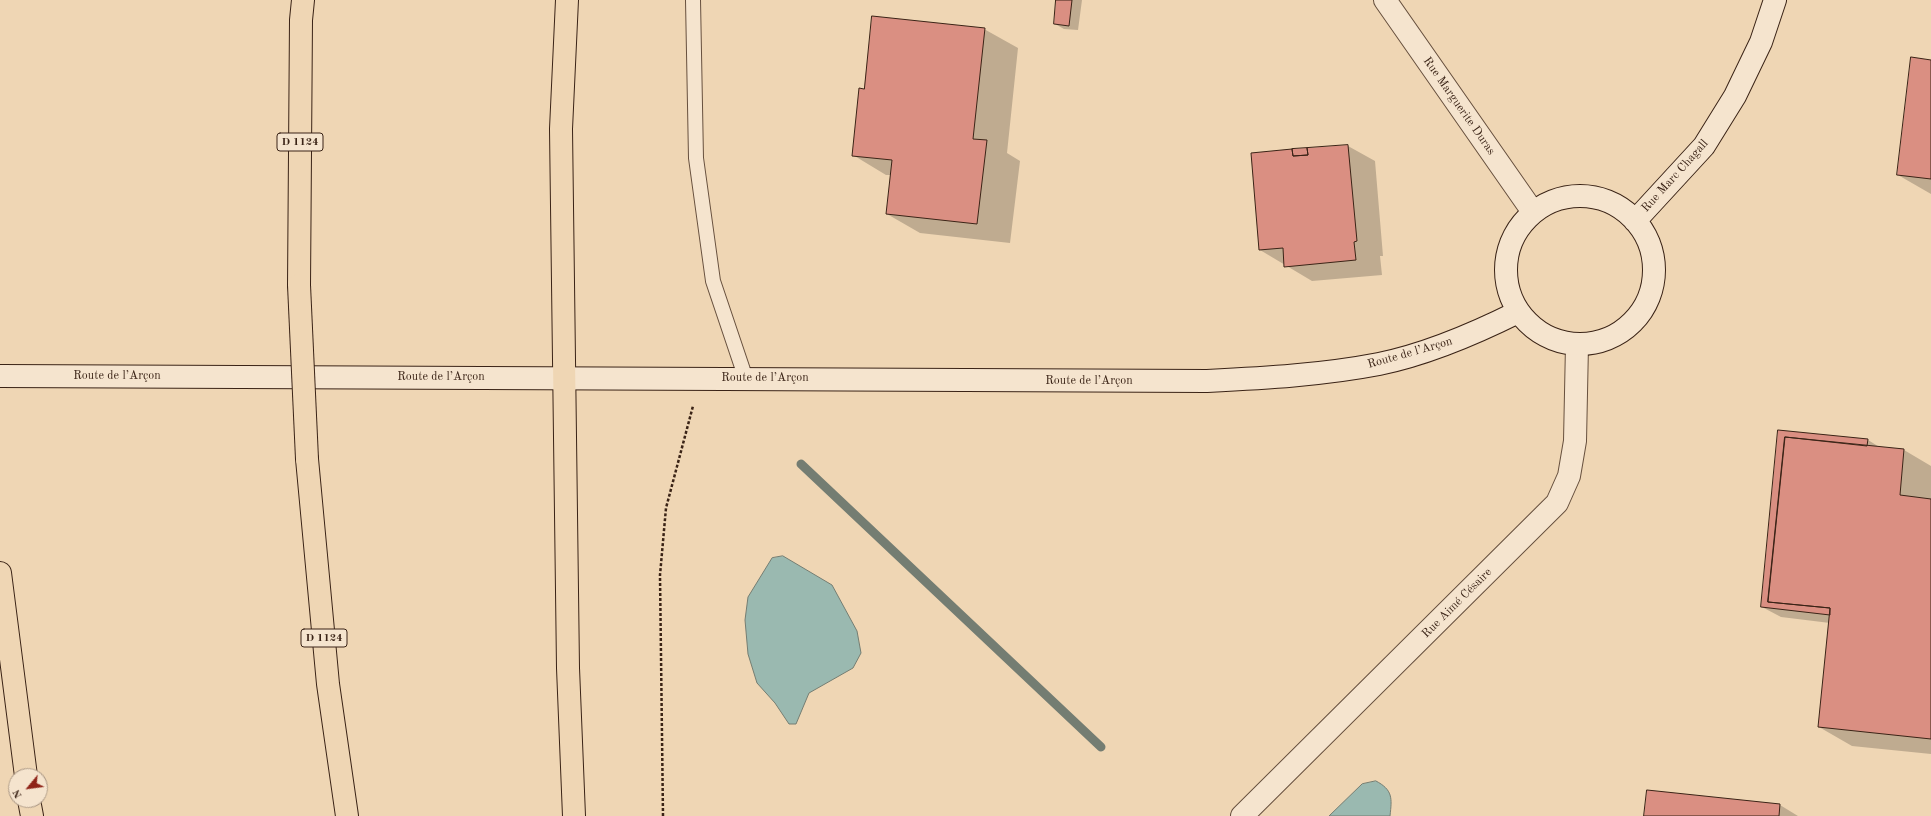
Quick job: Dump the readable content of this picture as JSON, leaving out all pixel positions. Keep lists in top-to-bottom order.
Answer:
{
  "streets": {
    "highway": ["D 1124"],
    "street": [
      "Rue Marguerite Duras",
      "Rue Marc Chagall",
      "Route de l’Arçon",
      "Rue Aimé Césaire"
    ]
  },
  "north": "bottom left"
}
